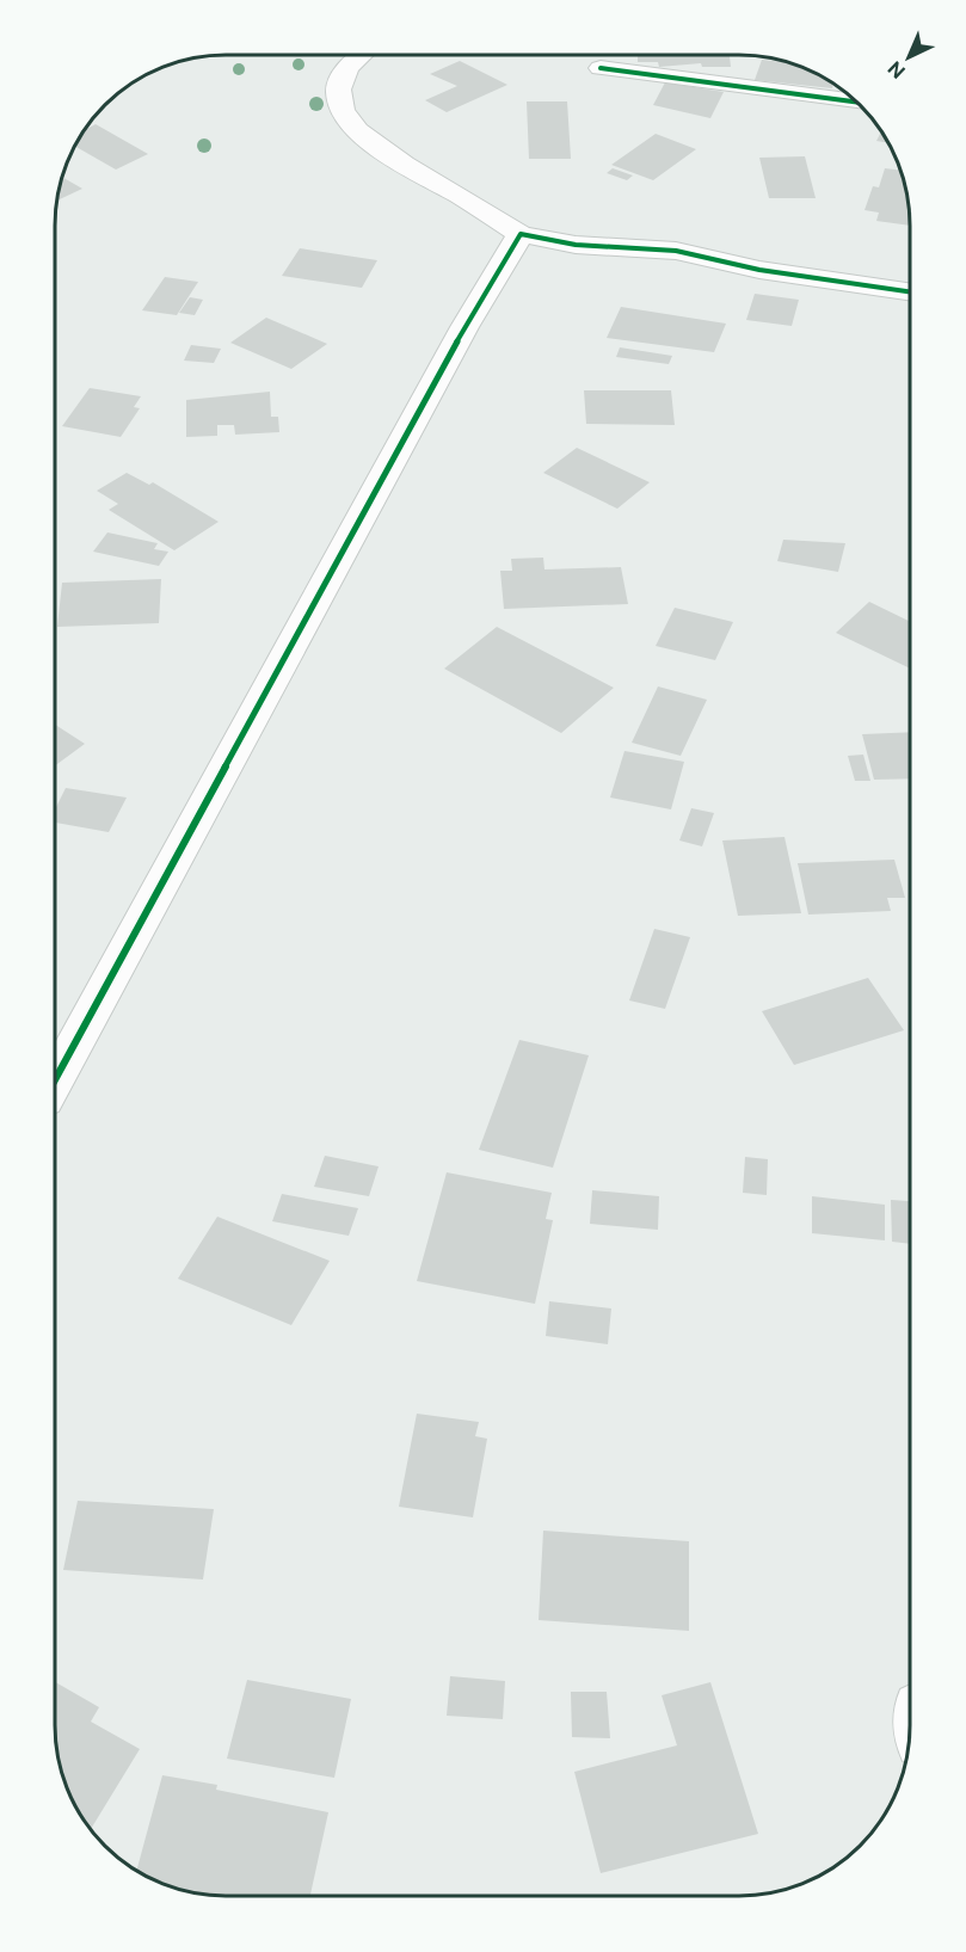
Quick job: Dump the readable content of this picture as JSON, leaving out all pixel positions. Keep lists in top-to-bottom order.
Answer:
{
  "north": "bottom left"
}
